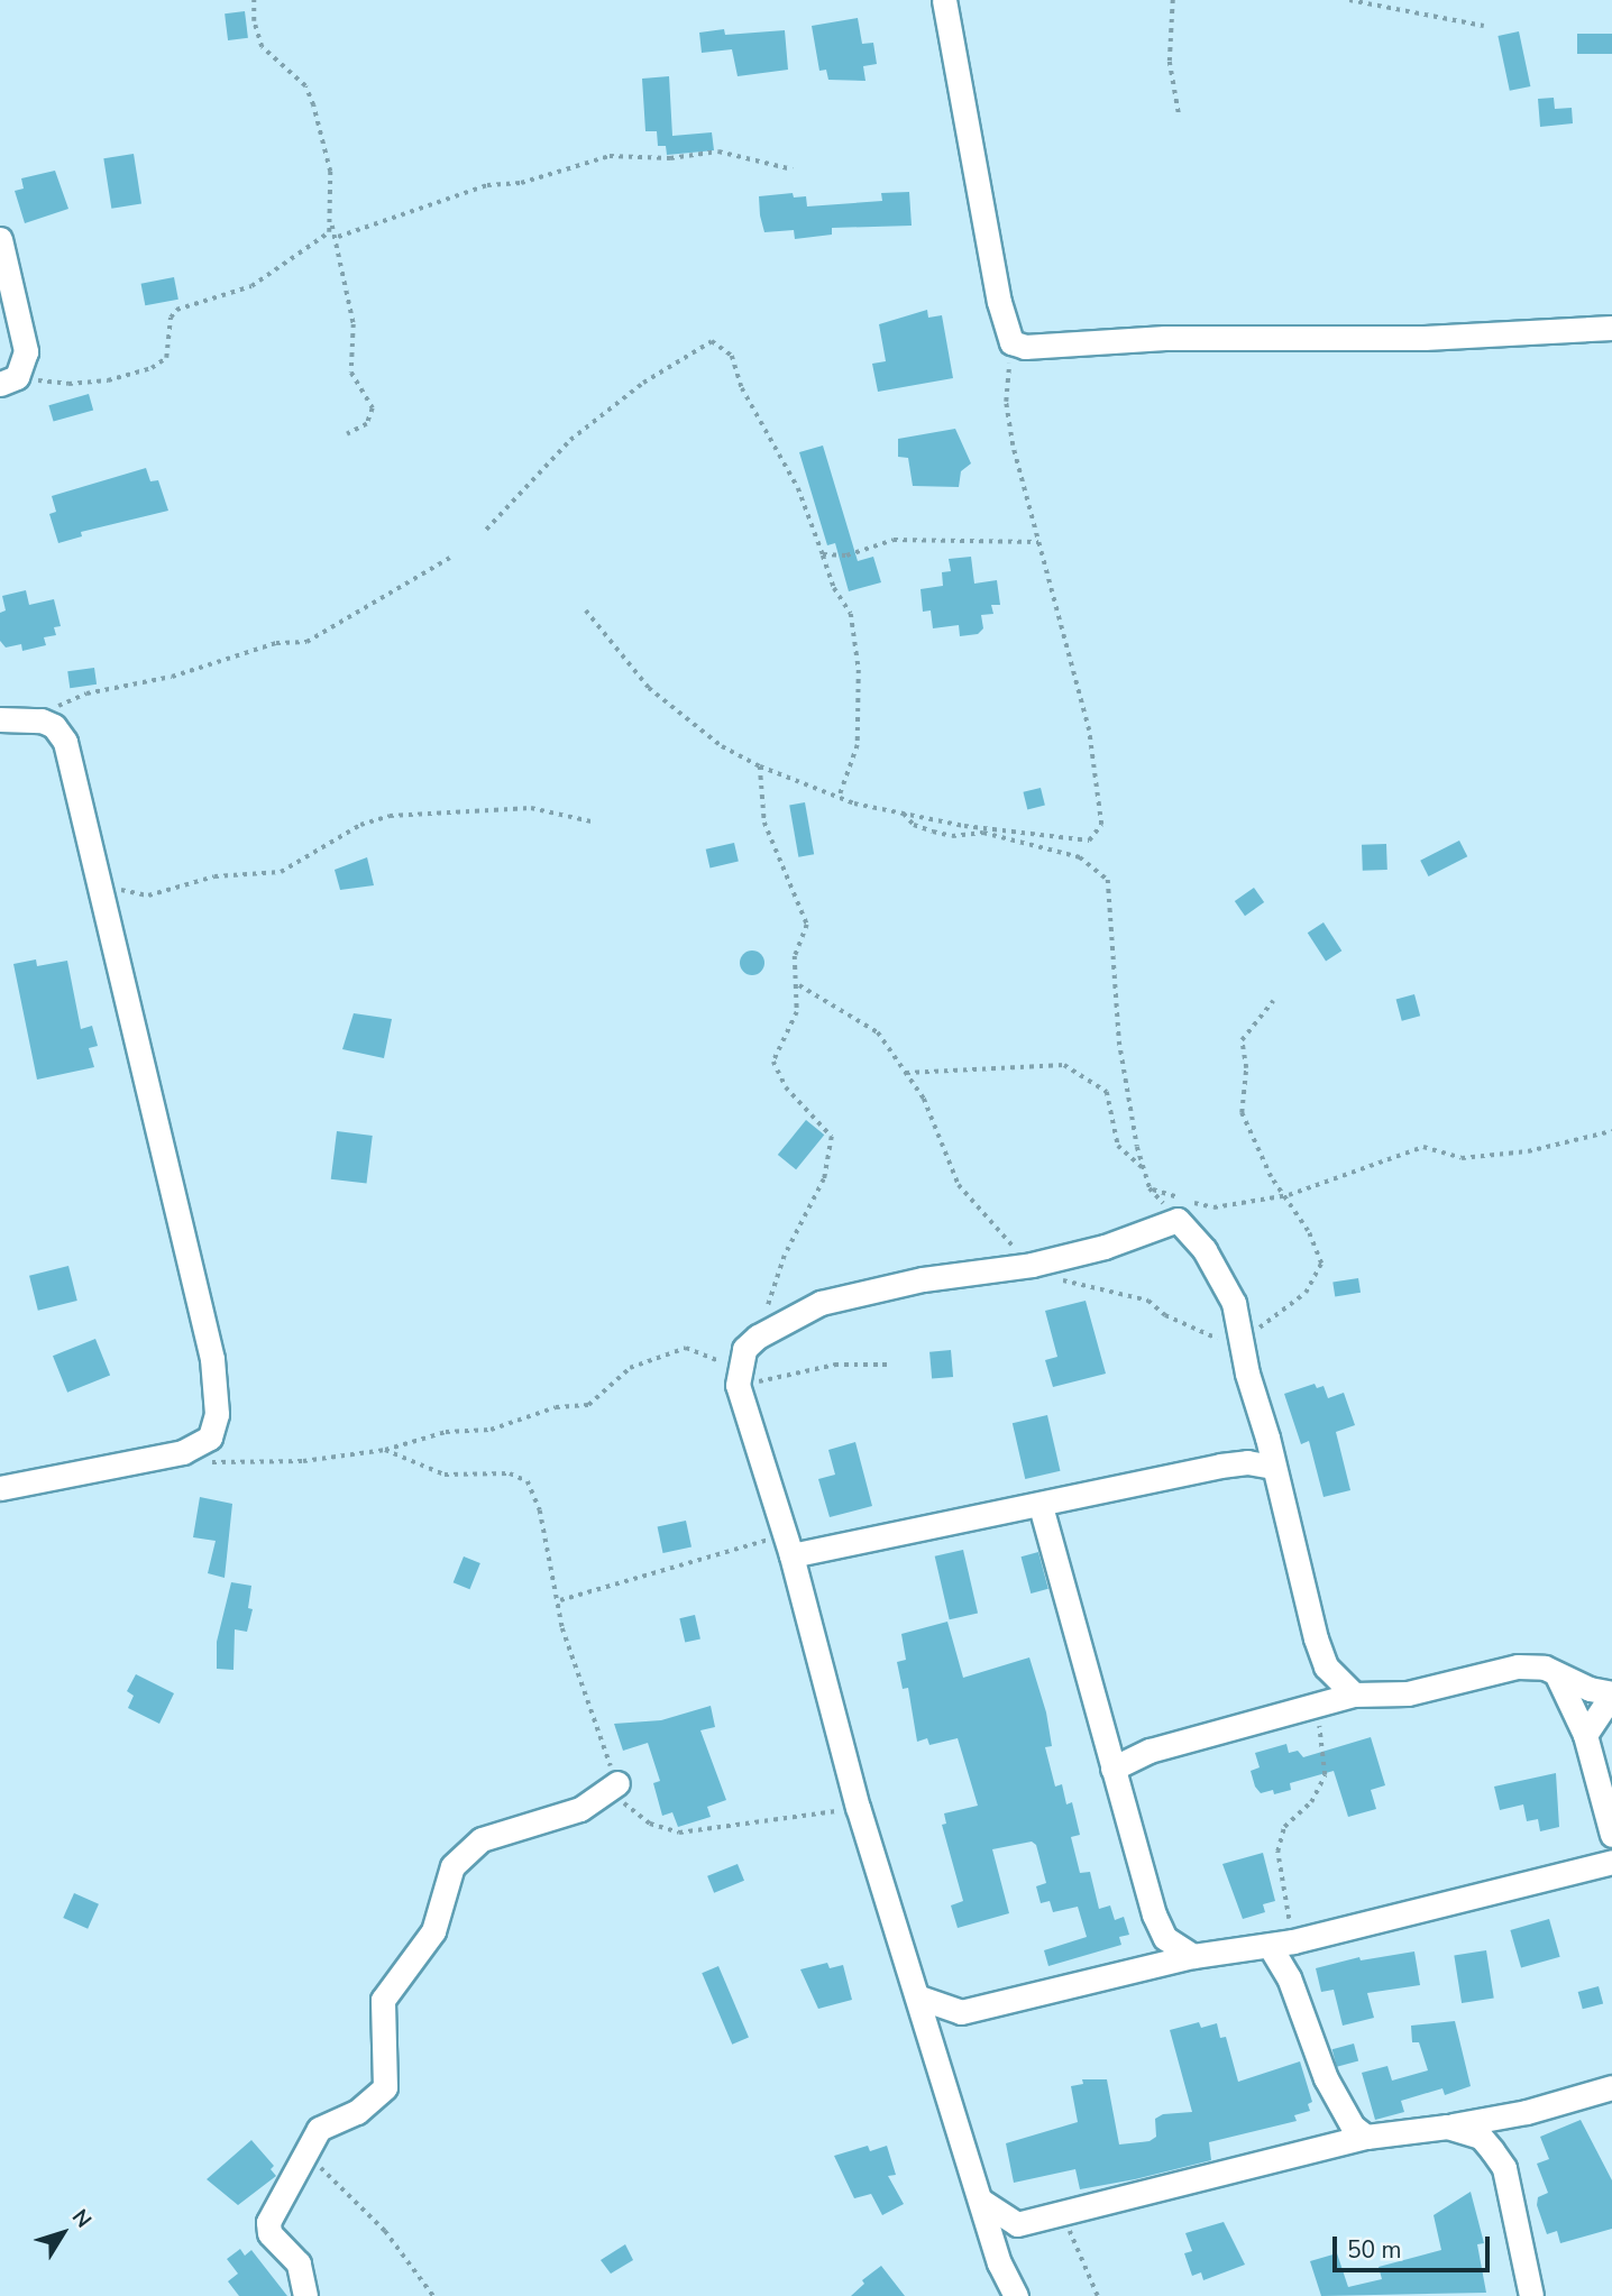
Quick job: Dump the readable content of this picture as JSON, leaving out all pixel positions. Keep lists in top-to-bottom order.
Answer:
{
  "scale_bar": "50 m",
  "north": "top right"
}
